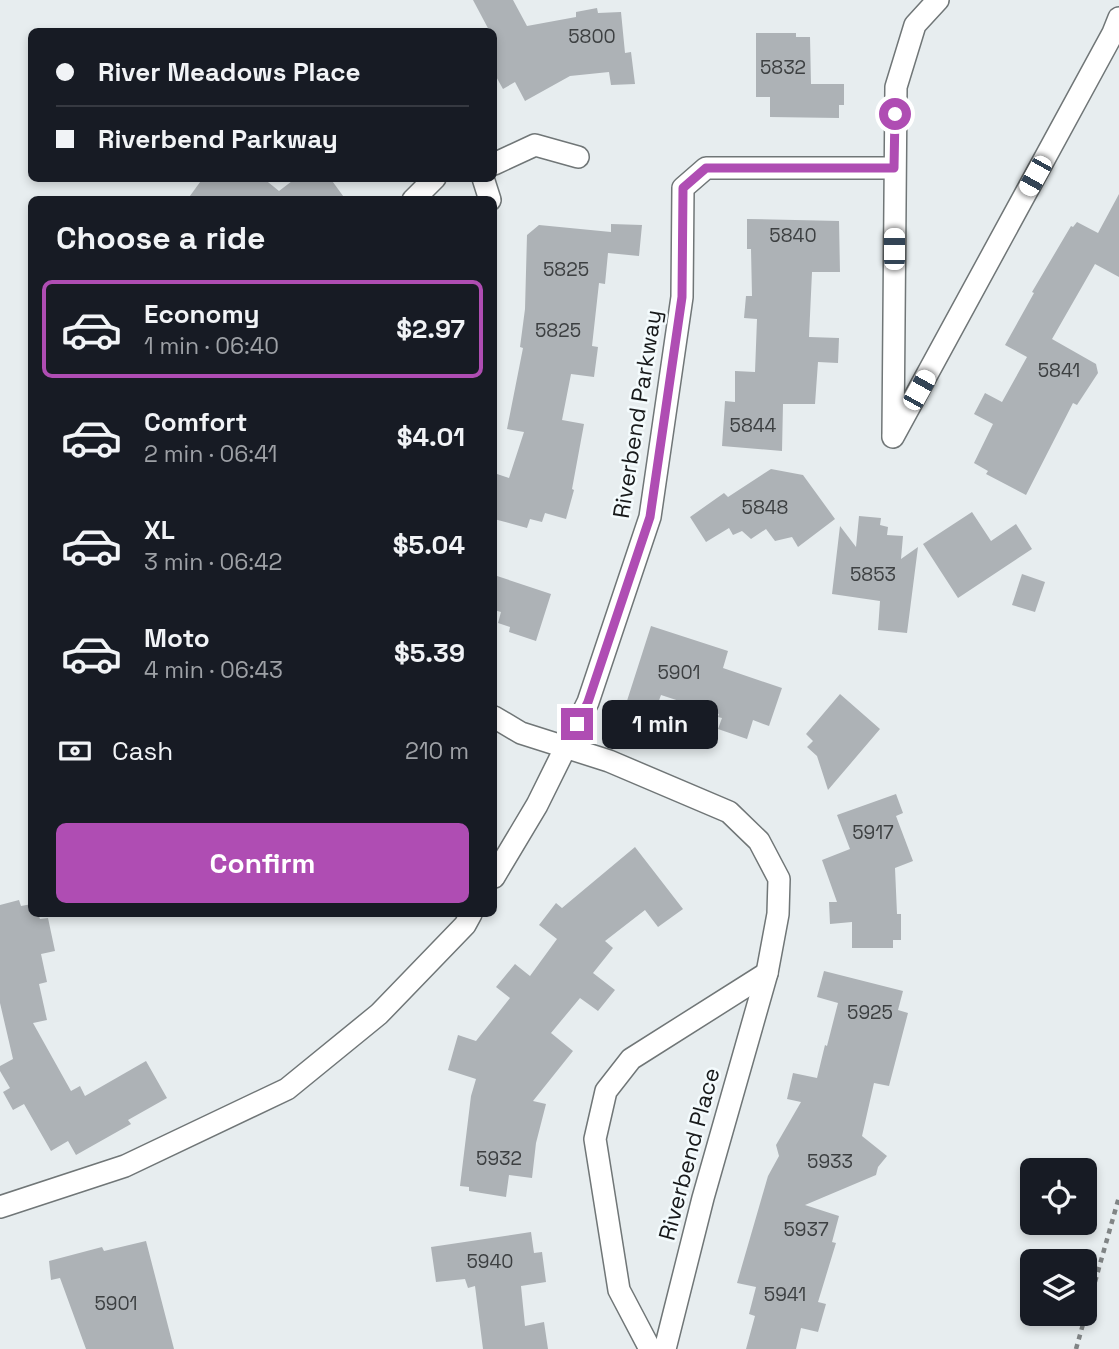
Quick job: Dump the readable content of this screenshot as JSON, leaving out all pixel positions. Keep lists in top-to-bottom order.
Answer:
{
  "streets": {
    "street": ["Riverbend Parkway", "Riverbend Place"]
  },
  "crossings": [
    ["Riverbend Parkway", "Riverbend Place"]
  ],
  "house_numbers": [
    "5800",
    "5832",
    "5840",
    "5825",
    "5825",
    "5841",
    "5844",
    "5848",
    "5853",
    "5901",
    "5917",
    "5925",
    "5932",
    "5933",
    "5937",
    "5940",
    "5941",
    "5901"
  ],
  "page": {
    "banner": ["River Meadows Place", "Riverbend Parkway"],
    "heading": "Choose a ride",
    "list": [
      {
        "name": "Economy",
        "note": "1 min · 06:40",
        "value": "$2.97"
      },
      {
        "name": "Comfort",
        "note": "2 min · 06:41",
        "value": "$4.01"
      },
      {
        "name": "XL",
        "note": "3 min · 06:42",
        "value": "$5.04"
      },
      {
        "name": "Moto",
        "note": "4 min · 06:43",
        "value": "$5.39"
      }
    ],
    "bubble": "1 min",
    "pay": ["Cash", "210 m"],
    "buttons": "Confirm"
  }
}
